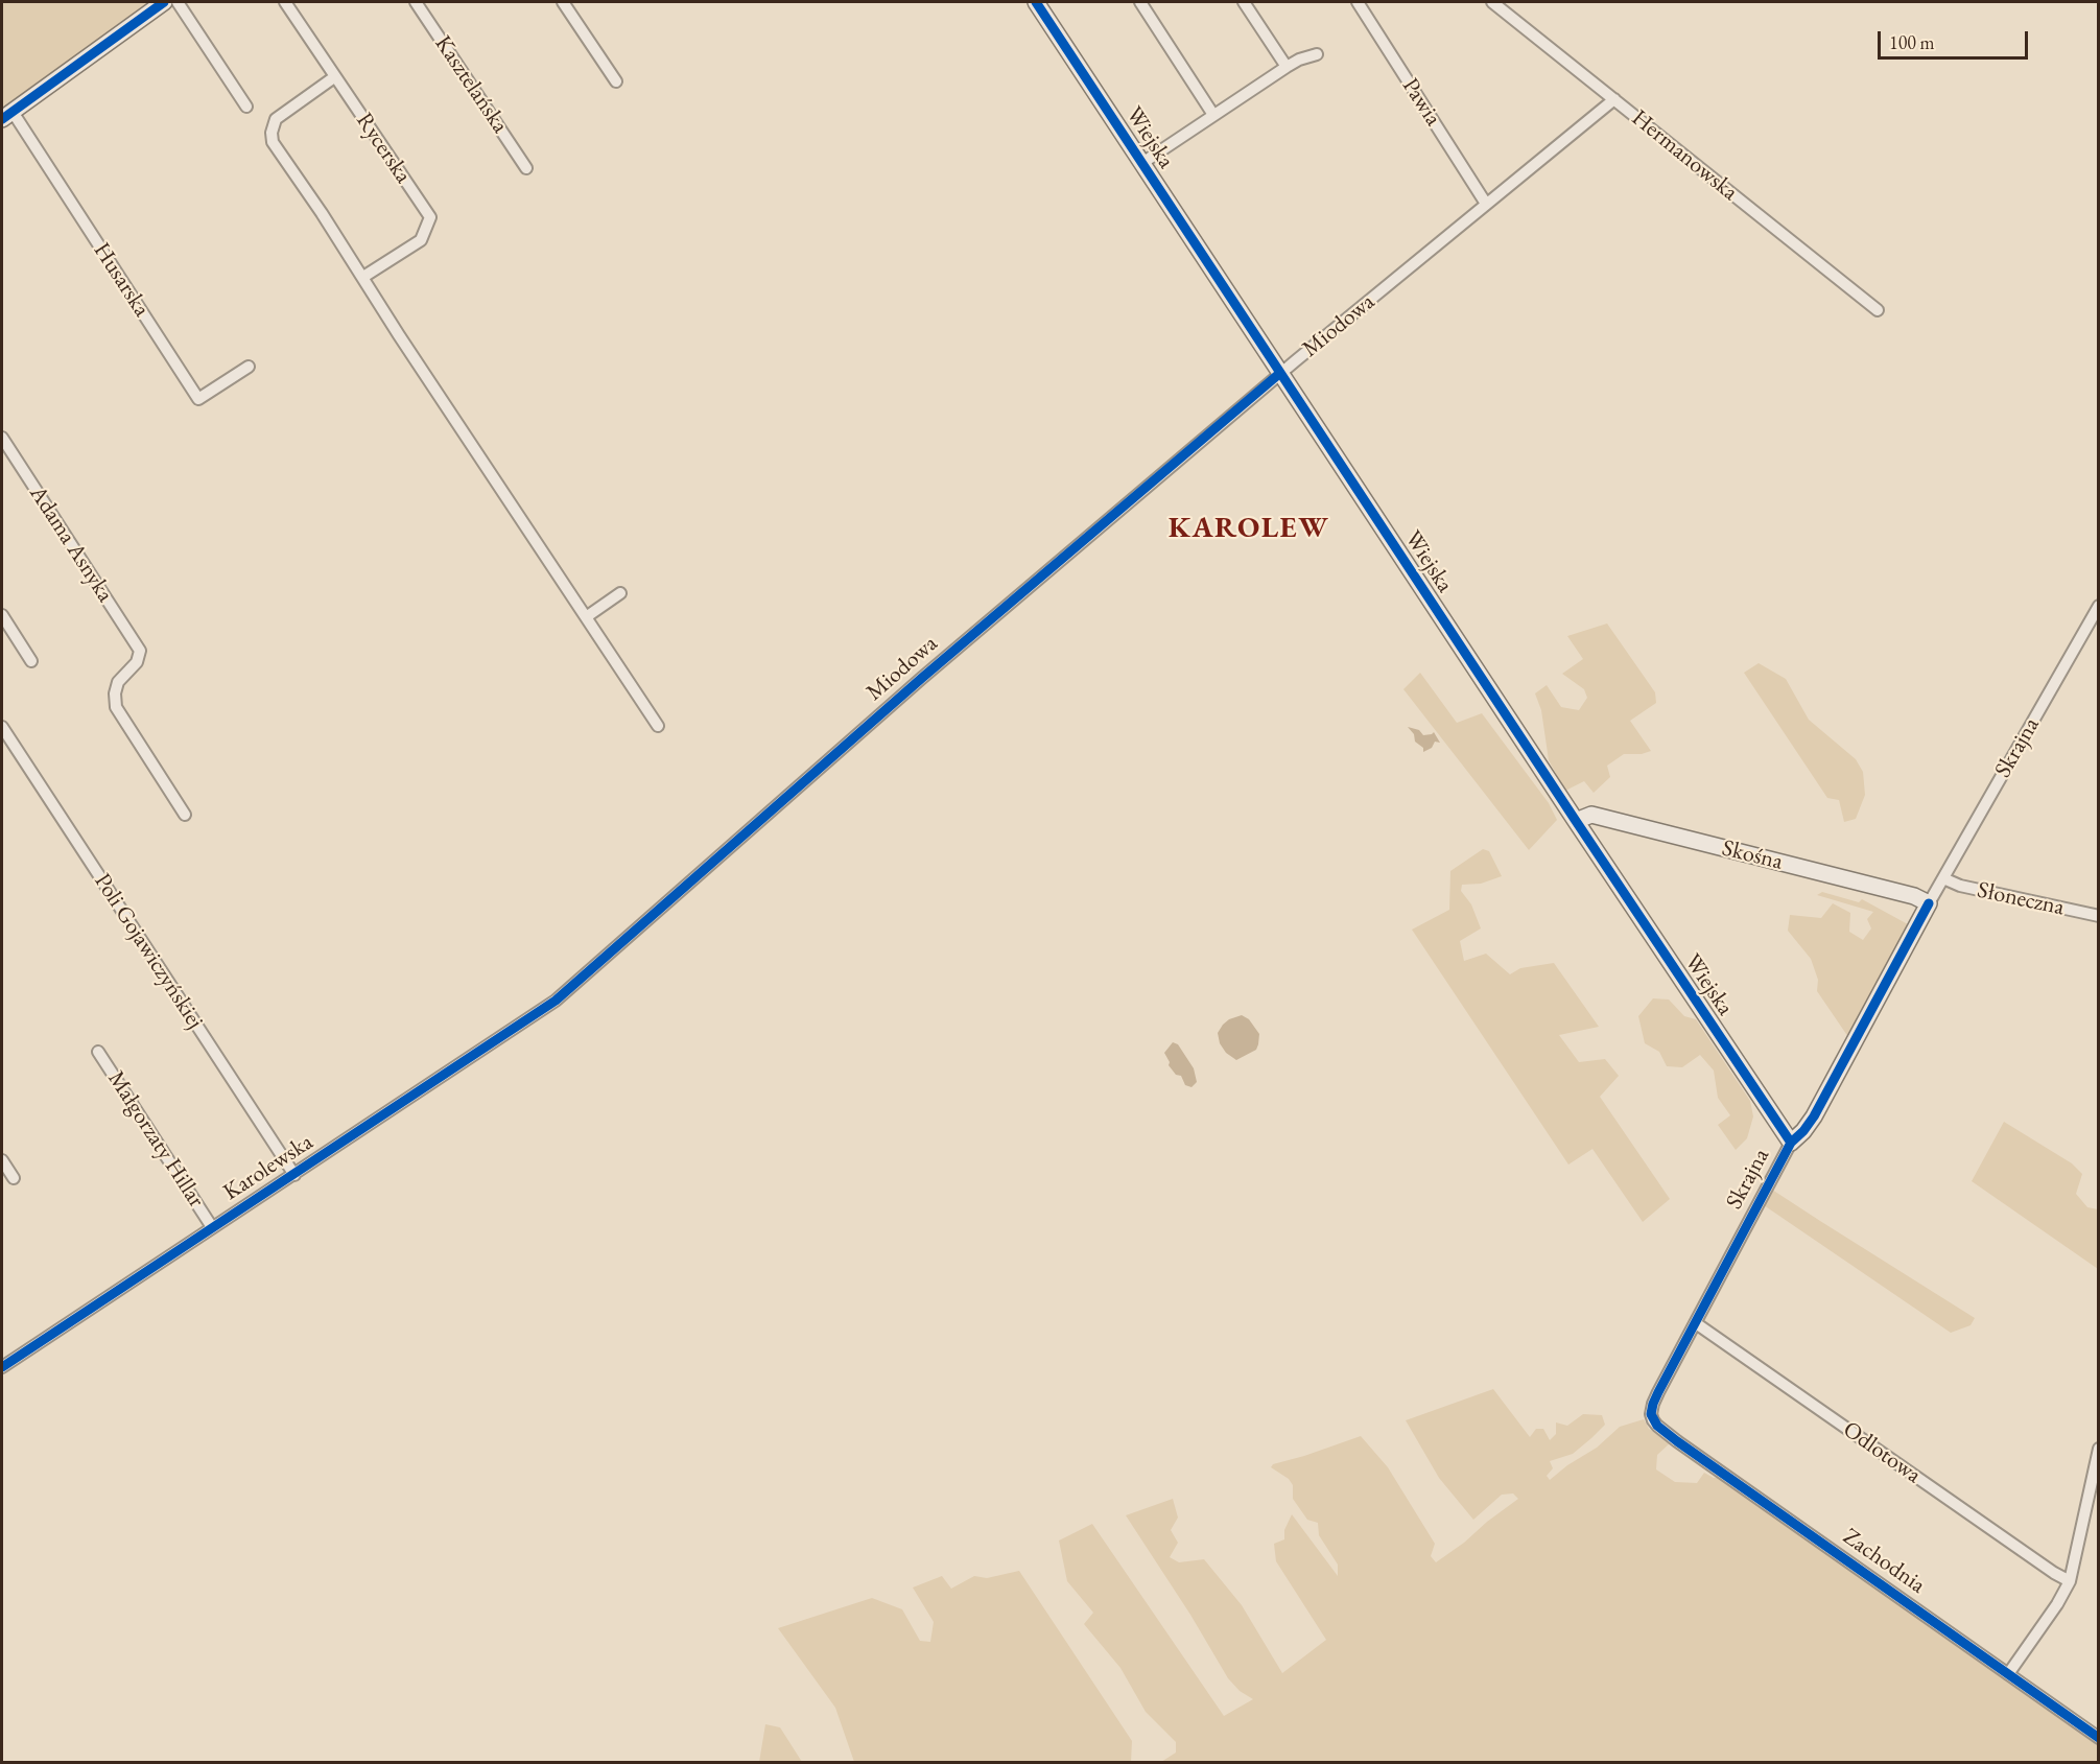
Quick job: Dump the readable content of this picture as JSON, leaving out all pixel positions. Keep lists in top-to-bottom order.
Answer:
{
  "streets": {
    "street": [
      "Kasztelańska",
      "Pawia",
      "Wiejska",
      "Rycerska",
      "Hermanowska",
      "Husarska",
      "Miodowa",
      "Adama Asnyka",
      "Skrajna",
      "Skośna",
      "Słoneczna",
      "Poli Gojawiczyńskiej",
      "Małgorzaty Hillar",
      "Karolewska",
      "Odlotowa",
      "Zachodnia"
    ]
  },
  "crossings": [
    ["Pawia", "Miodowa"],
    ["Wiejska", "Miodowa"],
    ["Wiejska", "Skrajna"],
    ["Wiejska", "Skośna"],
    ["Hermanowska", "Miodowa"],
    ["Miodowa", "Karolewska"],
    ["Skrajna", "Skośna"],
    ["Skrajna", "Słoneczna"],
    ["Skrajna", "Odlotowa"],
    ["Skrajna", "Zachodnia"],
    ["Poli Gojawiczyńskiej", "Karolewska"],
    ["Małgorzaty Hillar", "Karolewska"]
  ],
  "districts": ["KAROLEW"],
  "scale_bar": "100 m"
}
